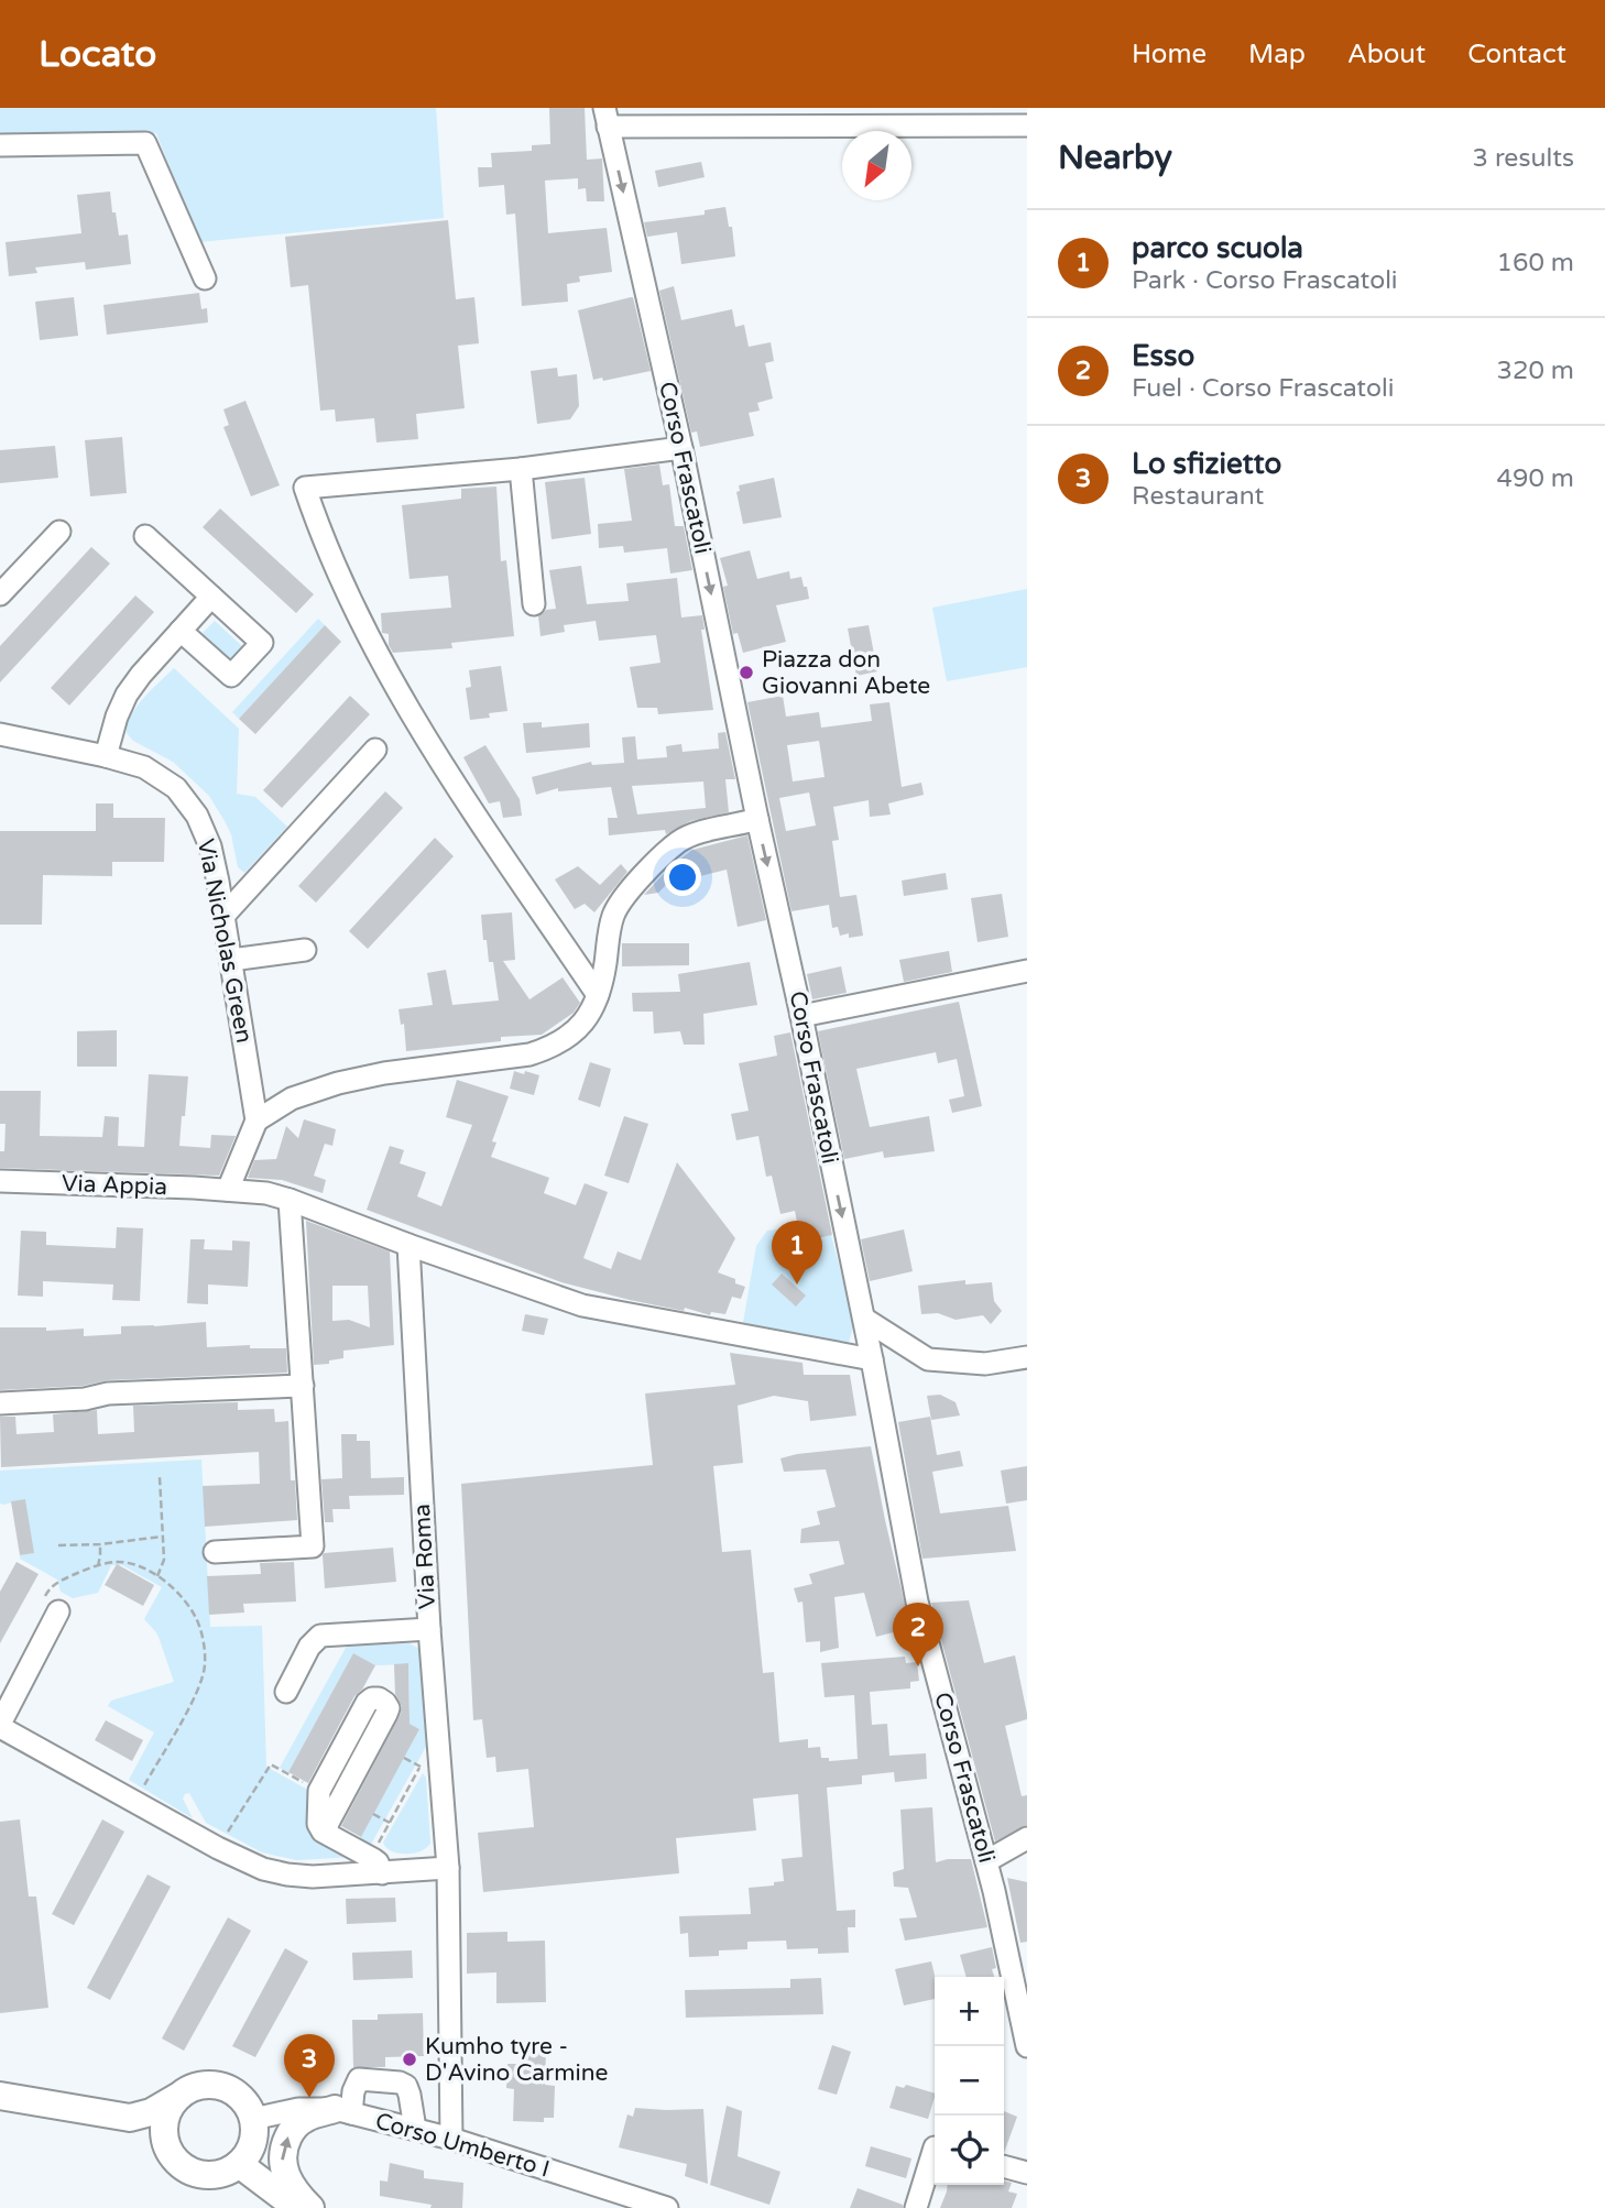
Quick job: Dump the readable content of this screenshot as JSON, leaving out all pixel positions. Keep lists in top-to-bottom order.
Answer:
{
  "streets": {
    "street": [
      "Corso Frascatoli",
      "Via Nicholas Green",
      "Via Appia",
      "Via Roma",
      "Corso Umberto I"
    ]
  },
  "crossings": [
    ["Via Roma", "Corso Umberto I"]
  ],
  "one_way": ["Corso Frascatoli"],
  "places": ["Piazza don Giovanni Abete", "Kumho tyre - D'Avino Carmine"],
  "north": "bottom left",
  "page": {
    "header": "Locato",
    "nav": [
      "Home",
      "Map",
      "About",
      "Contact"
    ],
    "heading": ["Nearby", "3 results"],
    "list": [
      {
        "mark": "1",
        "name": "parco scuola",
        "note": "Park · Corso Frascatoli",
        "value": "160 m"
      },
      {
        "mark": "2",
        "name": "Esso",
        "note": "Fuel · Corso Frascatoli",
        "value": "320 m"
      },
      {
        "mark": "3",
        "name": "Lo sfizietto",
        "note": "Restaurant",
        "value": "490 m"
      }
    ],
    "pins": ["1", "2", "3"],
    "map_buttons": ["+", "−"]
  }
}
